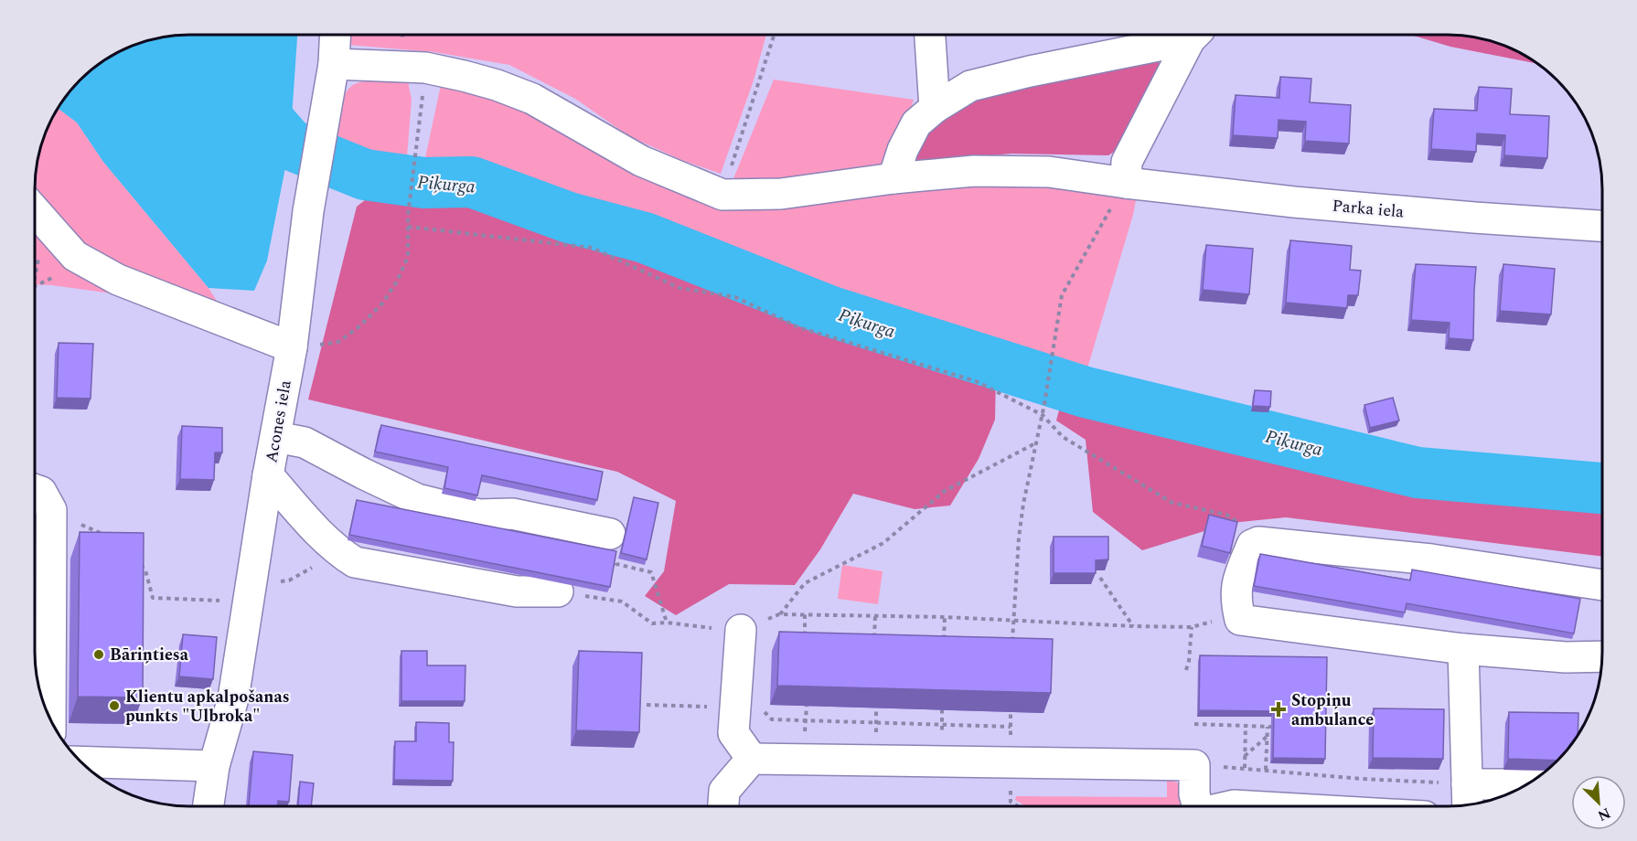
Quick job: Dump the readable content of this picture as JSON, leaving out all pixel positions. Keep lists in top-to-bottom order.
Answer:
{
  "streets": {
    "street": ["Parka iela", "Acones iela"]
  },
  "water": ["Piķurga"],
  "places": {
    "other": ["Bāriņtiesa", "Klientu apkalpošanas punkts \"Ulbroka\""],
    "health": ["Stopiņu ambulance"]
  },
  "north": "bottom right"
}
